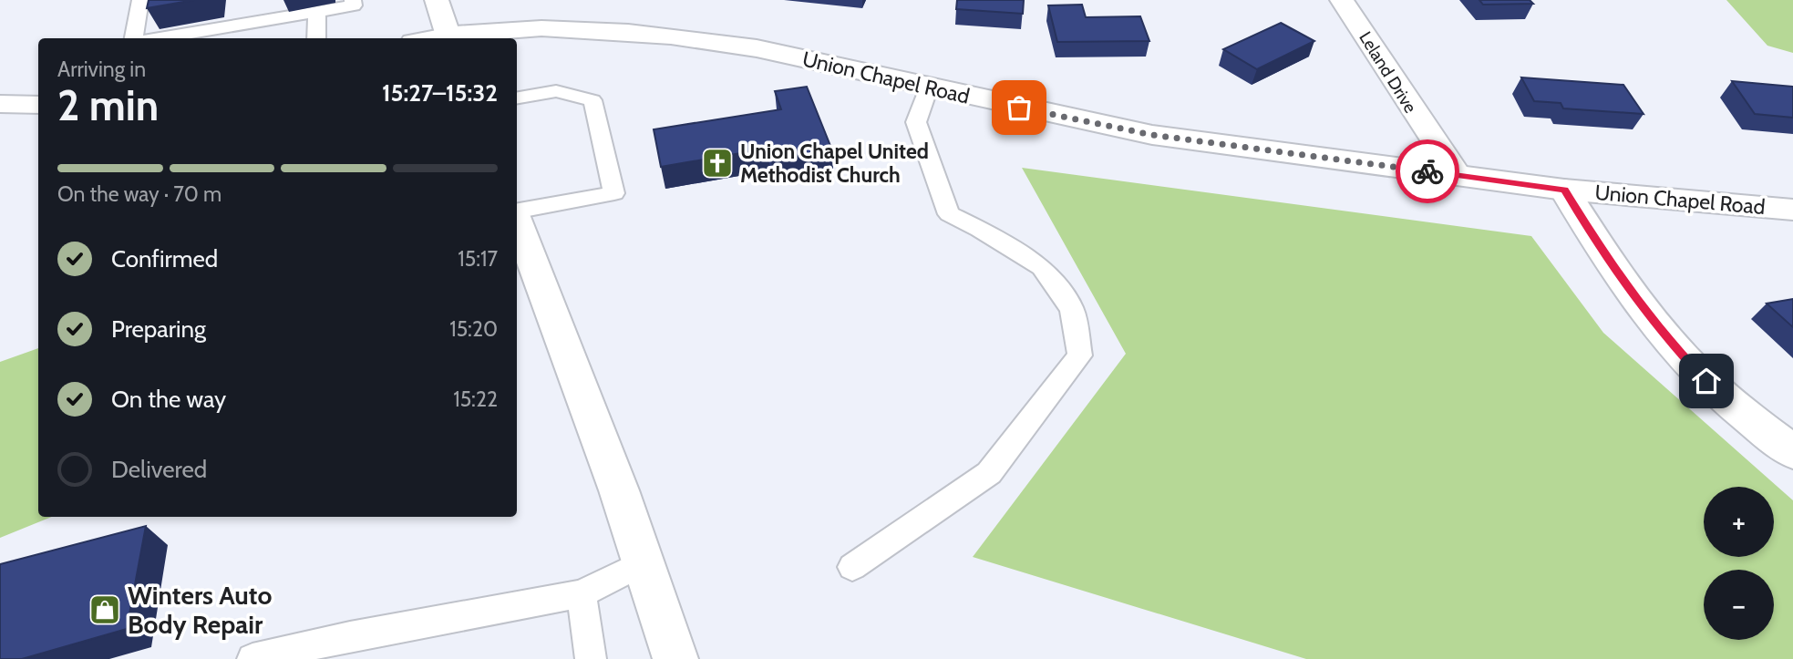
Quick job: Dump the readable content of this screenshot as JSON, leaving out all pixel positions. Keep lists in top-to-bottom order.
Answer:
{
  "streets": {
    "street": ["Leland Drive", "Union Chapel Road"]
  },
  "crossings": [
    ["Leland Drive", "Union Chapel Road"]
  ],
  "places": {
    "church": ["Union Chapel United Methodist Church"],
    "shop": ["Winters Auto Body Repair"]
  },
  "page": {
    "heading": ["2 min", "Arriving in", "15:27–15:32"],
    "bar": "On the way · 70 m",
    "list": [
      ["Confirmed", "15:17"],
      ["Preparing", "15:20"],
      ["On the way", "15:22"],
      "Delivered"
    ],
    "map_buttons": ["+", "−"]
  }
}
